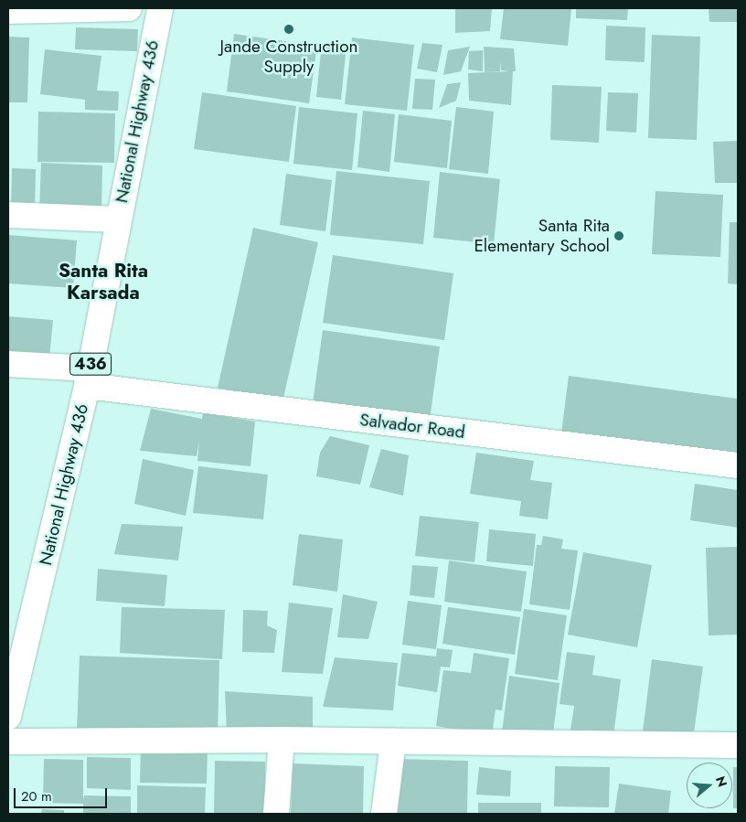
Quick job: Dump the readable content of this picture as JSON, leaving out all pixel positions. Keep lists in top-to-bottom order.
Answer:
{
  "streets": {
    "street": ["National Highway 436", "436", "Salvador Road"]
  },
  "crossings": [
    ["National Highway 436", "Salvador Road"]
  ],
  "districts": ["Santa Rita Karsada"],
  "places": ["Jande Construction Supply", "Santa Rita Elementary School"],
  "scale_bar": "20 m",
  "north": "right"
}
